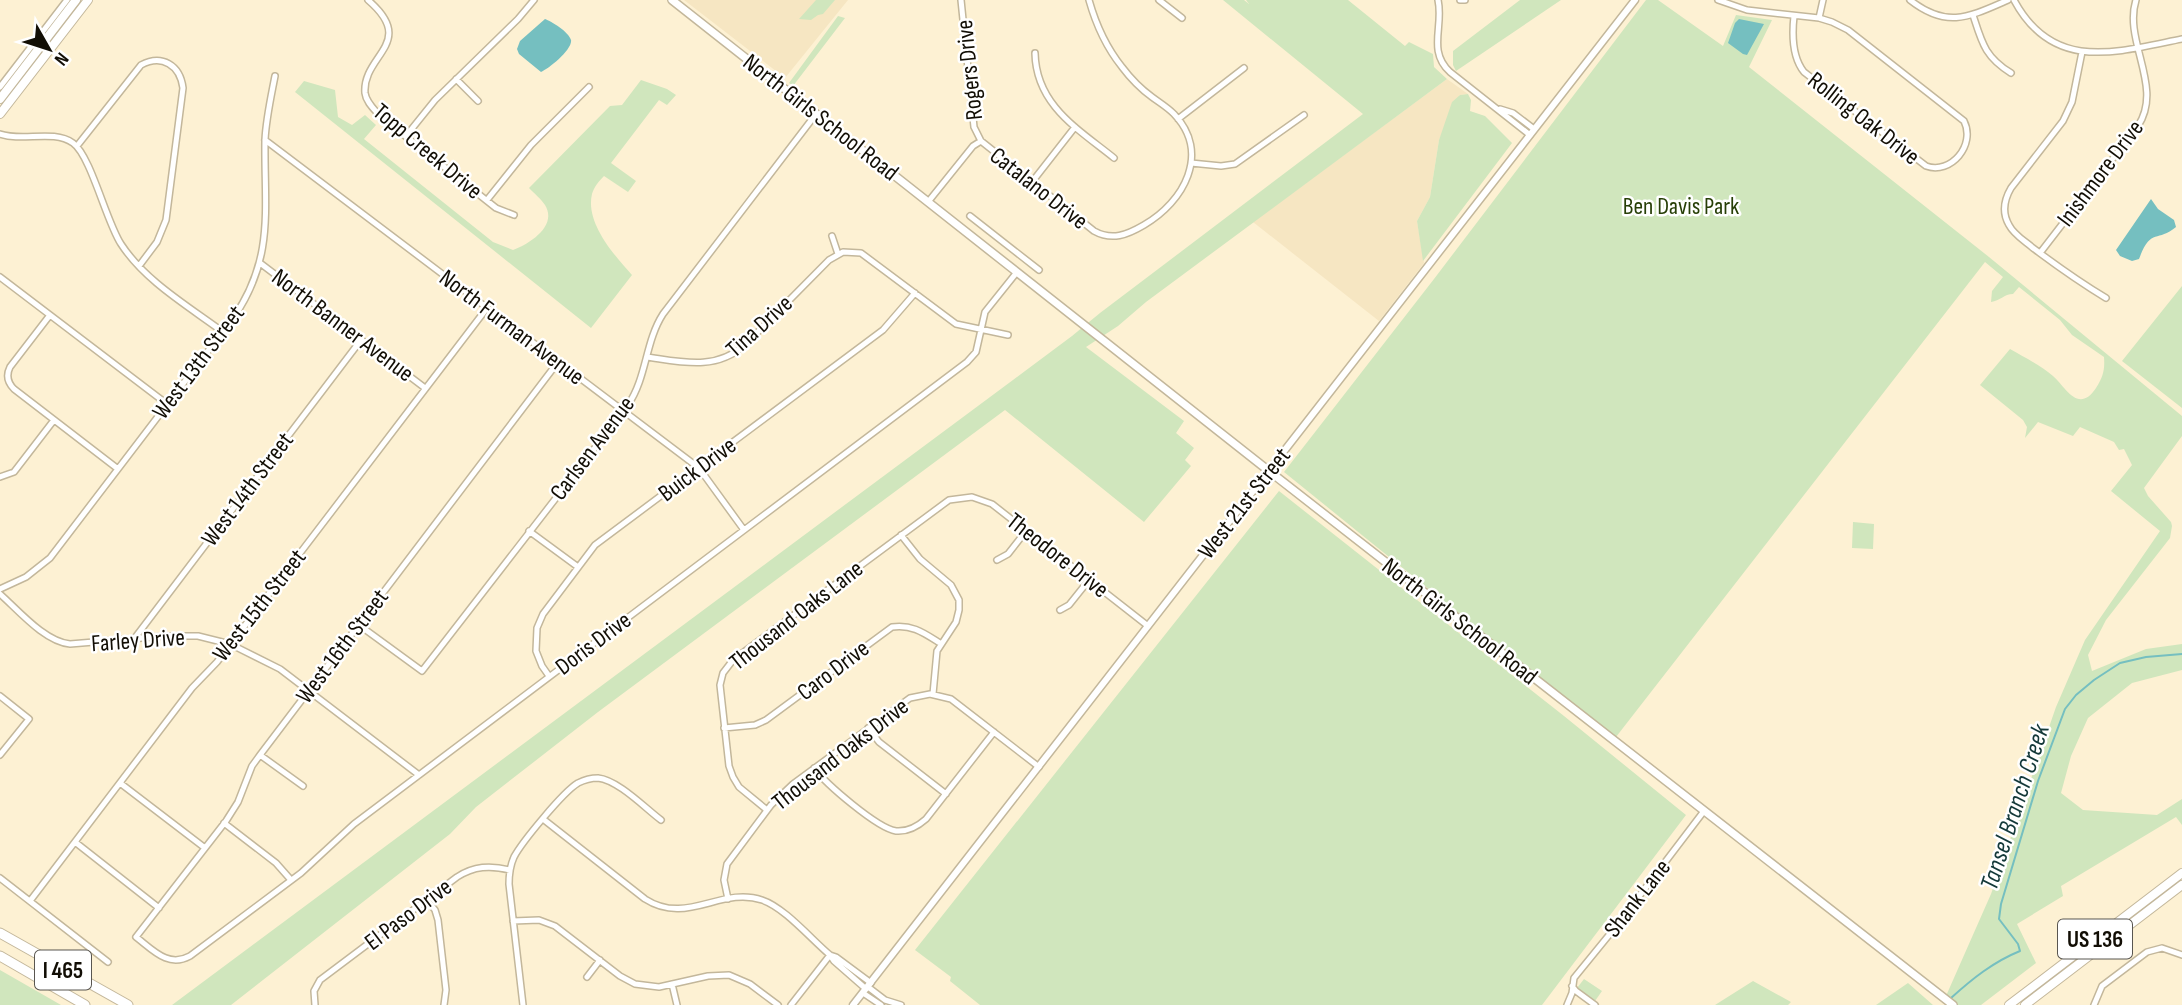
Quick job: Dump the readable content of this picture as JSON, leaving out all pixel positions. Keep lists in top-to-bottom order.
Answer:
{
  "streets": {
    "highway": ["I 465"],
    "main road": ["North Girls School Road", "US 136"],
    "street": [
      "Rogers Drive",
      "Rolling Oak Drive",
      "Topp Creek Drive",
      "Inishmore Drive",
      "Catalano Drive",
      "North Banner Avenue",
      "Tina Drive",
      "North Furman Avenue",
      "West 13th Street",
      "Carlsen Avenue",
      "Buick Drive",
      "West 14th Street",
      "West 21st Street",
      "Theodore Drive",
      "West 15th Street",
      "Thousand Oaks Lane",
      "Farley Drive",
      "Doris Drive",
      "West 16th Street",
      "Caro Drive",
      "Thousand Oaks Drive",
      "Shank Lane",
      "El Paso Drive"
    ]
  },
  "crossings": [
    ["Rogers Drive", "North Girls School Road"],
    ["Rogers Drive", "Catalano Drive"],
    ["North Girls School Road", "Carlsen Avenue"],
    ["North Girls School Road", "West 21st Street"],
    ["North Girls School Road", "Doris Drive"],
    ["North Girls School Road", "Shank Lane"],
    ["North Banner Avenue", "West 13th Street"],
    ["North Banner Avenue", "West 14th Street"],
    ["North Banner Avenue", "West 15th Street"],
    ["Tina Drive", "Carlsen Avenue"],
    ["North Furman Avenue", "West 13th Street"],
    ["North Furman Avenue", "Carlsen Avenue"],
    ["North Furman Avenue", "Buick Drive"],
    ["North Furman Avenue", "West 15th Street"],
    ["North Furman Avenue", "Doris Drive"],
    ["North Furman Avenue", "West 16th Street"],
    ["West 13th Street", "Farley Drive"],
    ["Carlsen Avenue", "West 16th Street"],
    ["Buick Drive", "Doris Drive"],
    ["West 14th Street", "Farley Drive"],
    ["West 21st Street", "Theodore Drive"],
    ["Theodore Drive", "Thousand Oaks Lane"],
    ["West 15th Street", "Farley Drive"],
    ["Thousand Oaks Lane", "Caro Drive"],
    ["Thousand Oaks Lane", "Thousand Oaks Drive"],
    ["Farley Drive", "Doris Drive"],
    ["Farley Drive", "West 16th Street"],
    ["Doris Drive", "West 16th Street"]
  ],
  "water": ["Tansel Branch Creek"],
  "parks": ["Ben Davis Park"],
  "north": "bottom right"
}
